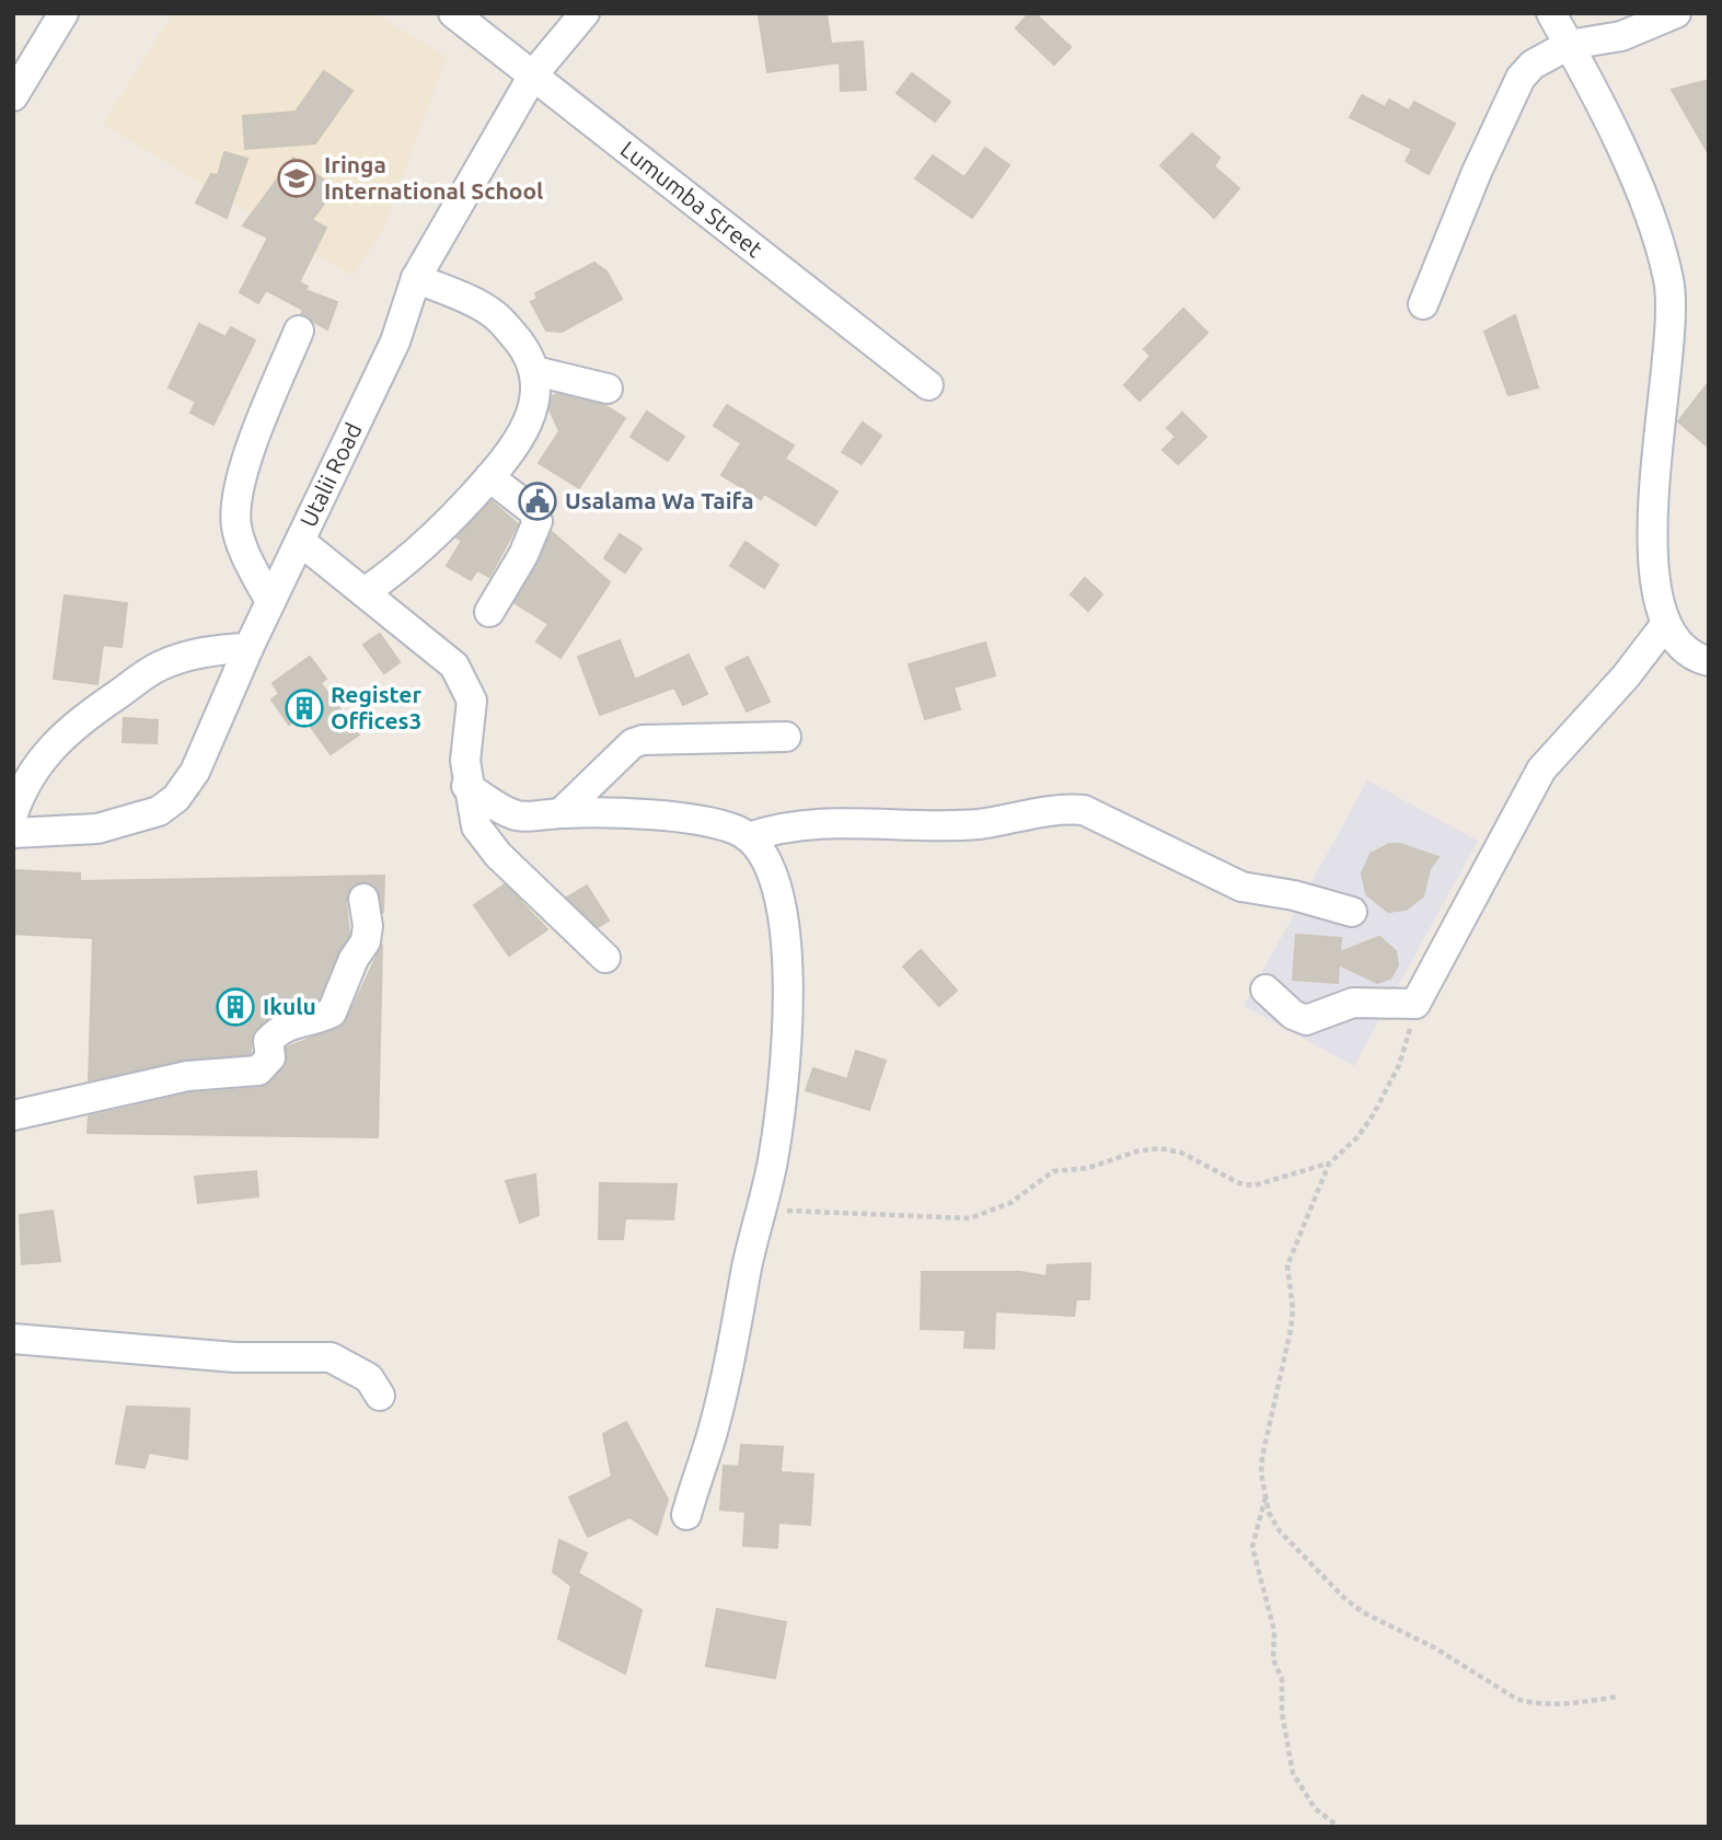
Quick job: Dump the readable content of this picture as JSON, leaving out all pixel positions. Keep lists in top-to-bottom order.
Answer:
{
  "streets": {
    "street": ["Lumumba Street", "Utalii Road"]
  },
  "crossings": [
    ["Lumumba Street", "Utalii Road"]
  ],
  "places": {
    "school or university": ["Iringa International School"],
    "public building": ["Usalama Wa Taifa"],
    "building": ["Register Offices3", "Ikulu"]
  }
}
